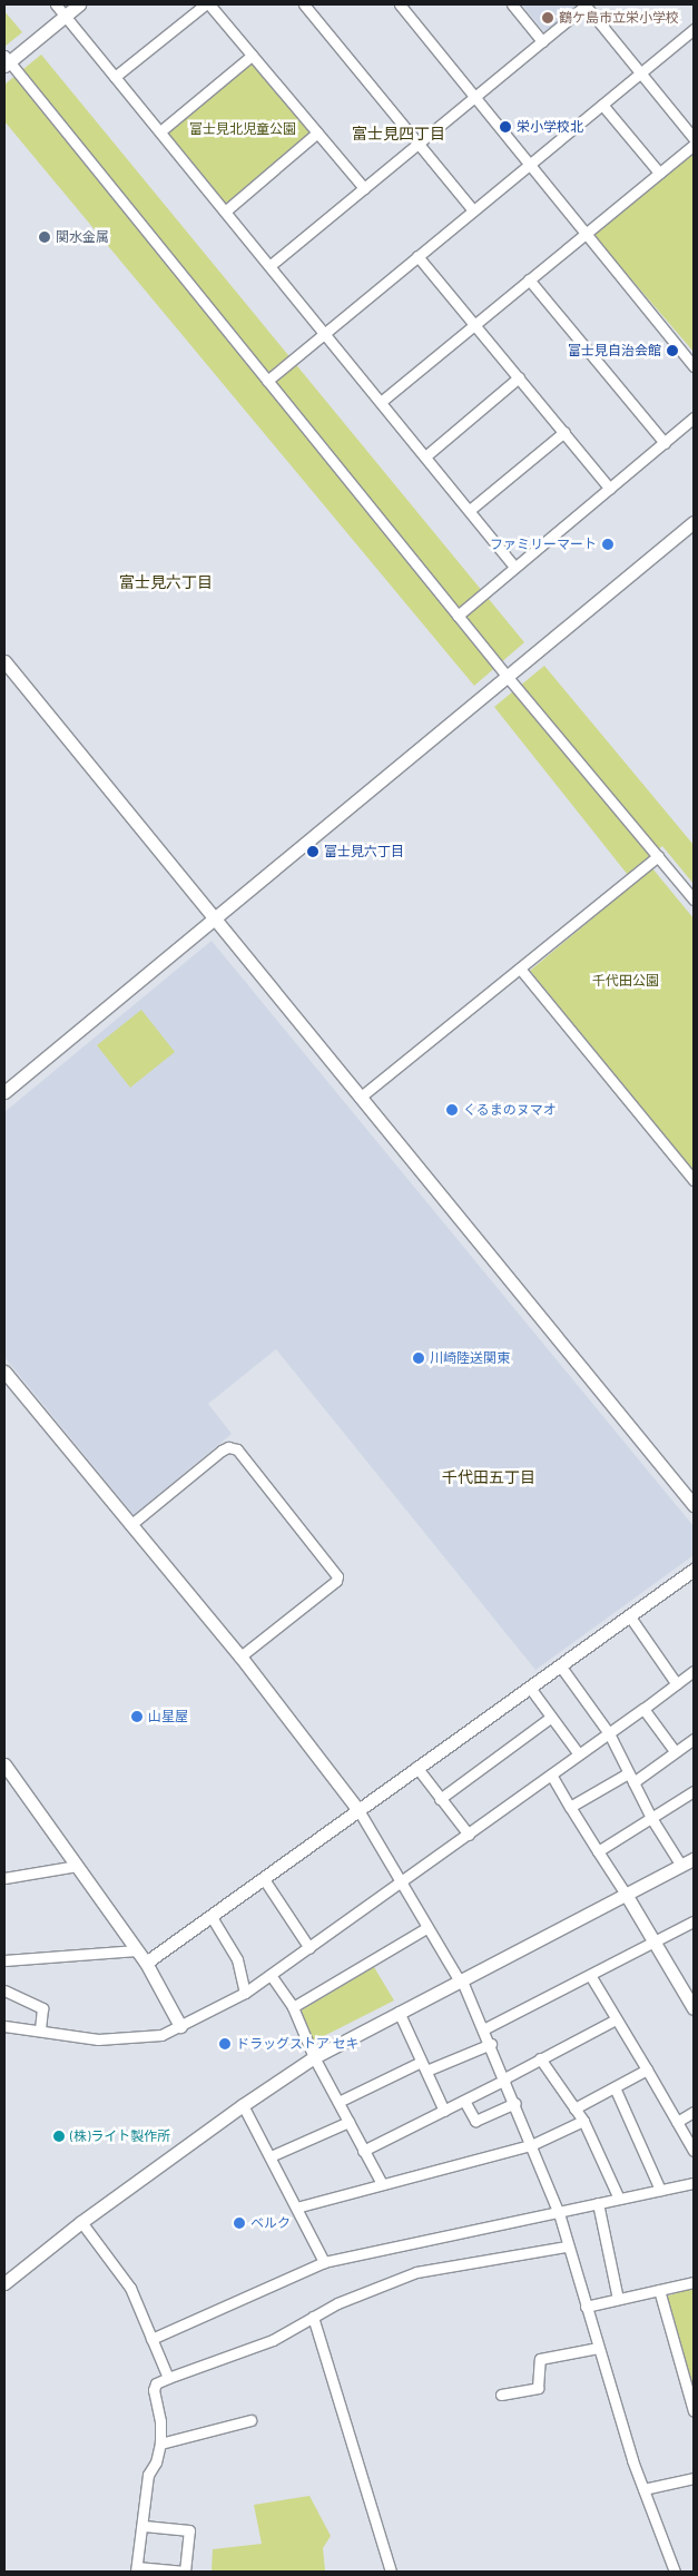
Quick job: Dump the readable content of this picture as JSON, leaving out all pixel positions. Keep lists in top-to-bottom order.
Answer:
{
  "districts": ["富士見四丁目", "富士見六丁目", "千代田五丁目"],
  "parks": ["富士見北児童公園", "千代田公園"],
  "places": [
    "鶴ケ島市立栄小学校",
    "栄小学校北",
    "関水金属",
    "富士見自治会館",
    "ファミリーマート",
    "富士見六丁目",
    "くるまのヌマオ",
    "川崎陸送関東",
    "山星屋",
    "ドラッグストア セキ",
    "(株)ライト製作所",
    "ベルク"
  ]
}
